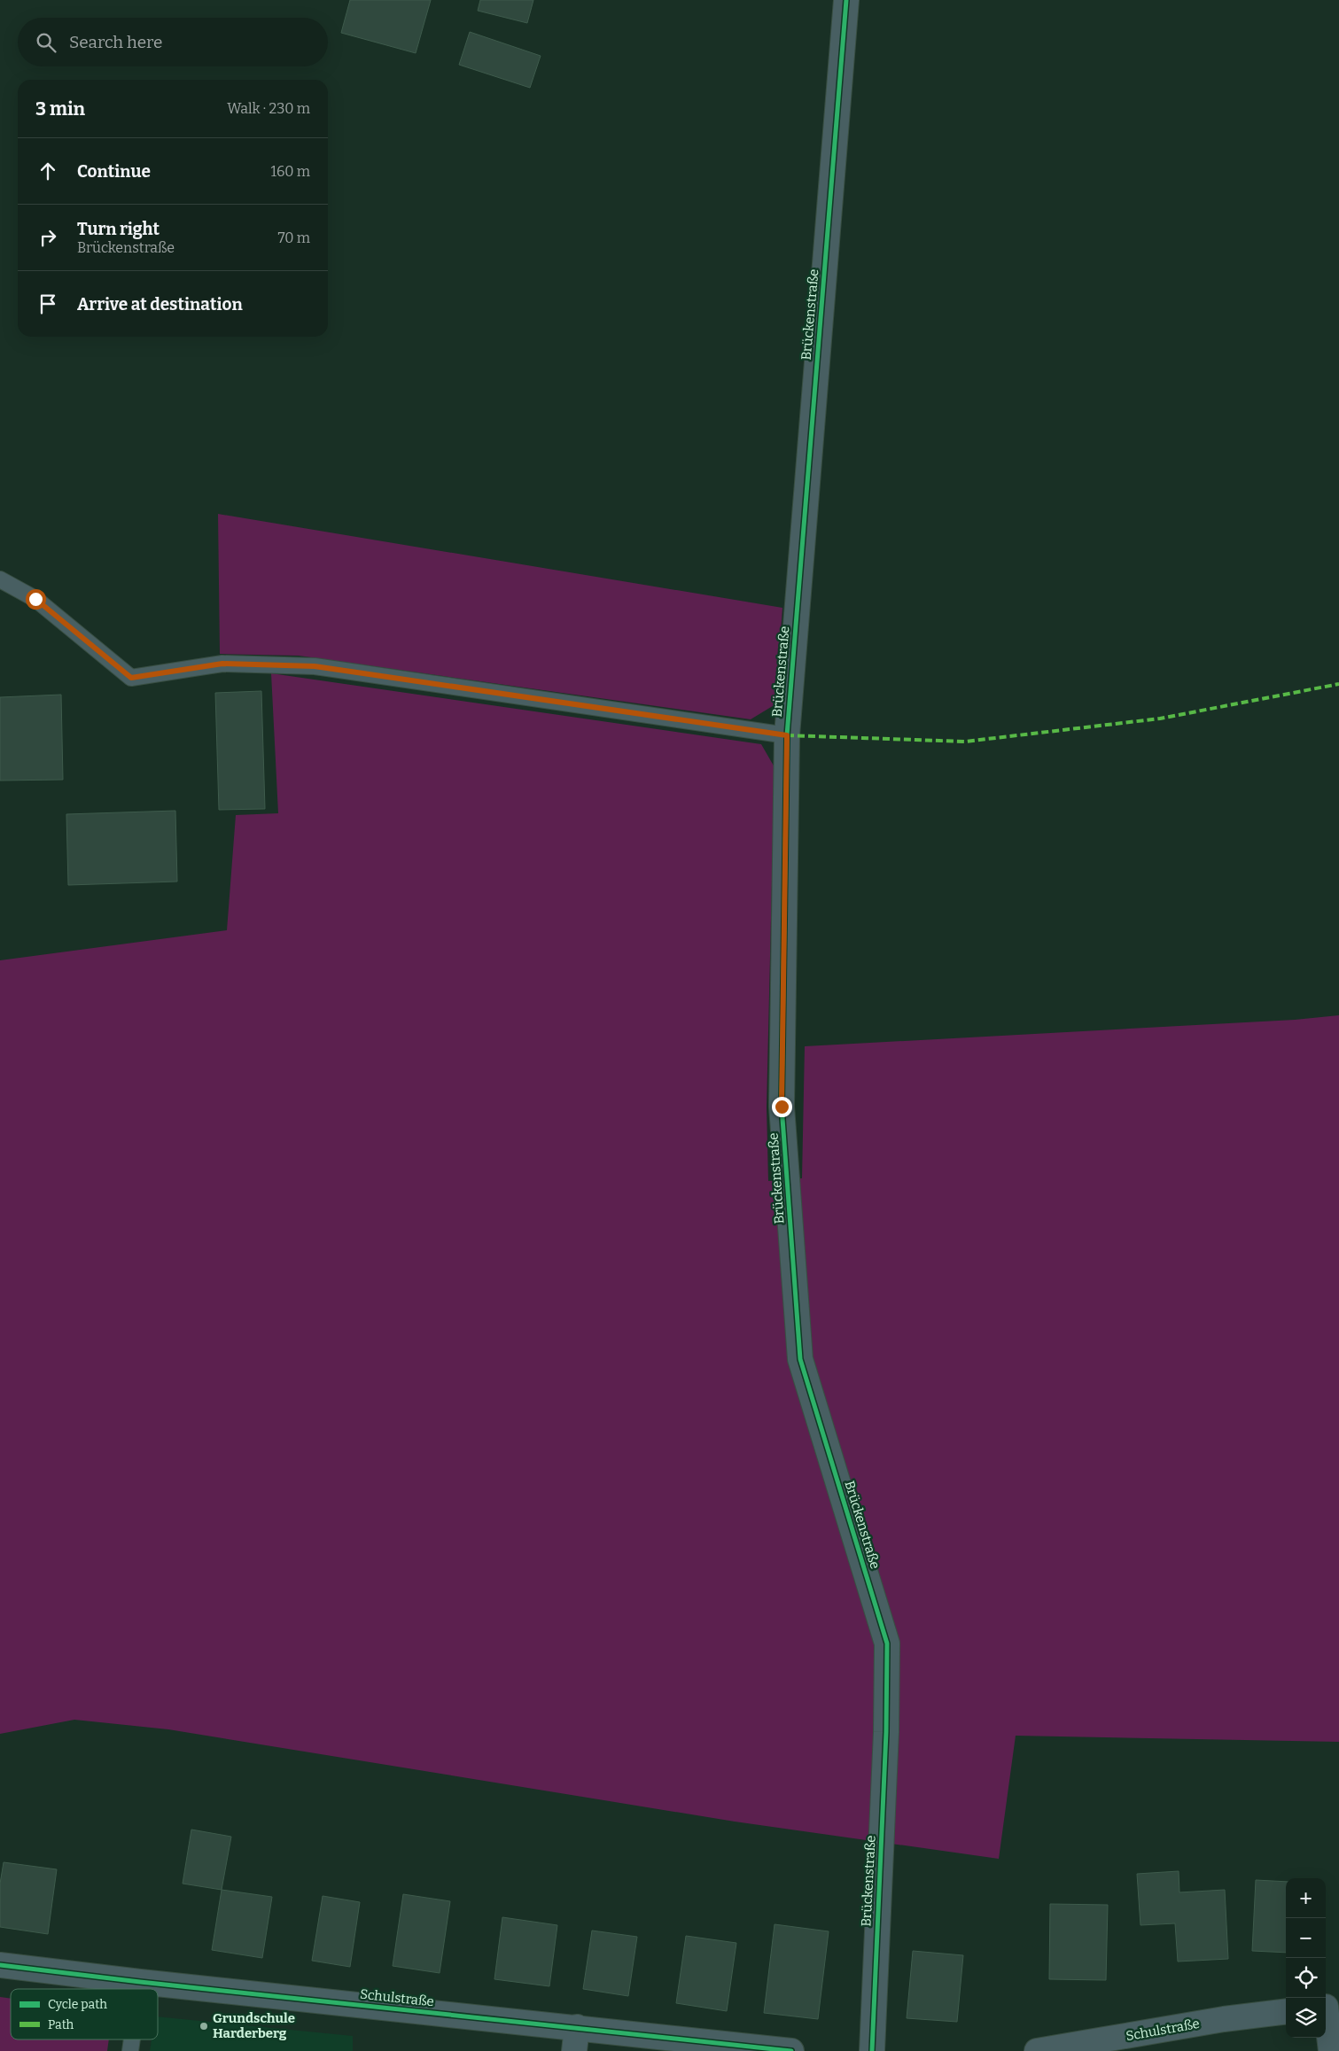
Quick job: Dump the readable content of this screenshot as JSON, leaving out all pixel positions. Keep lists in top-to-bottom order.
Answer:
{
  "streets": {
    "street": ["Brückenstraße", "Schulstraße"]
  },
  "places": ["Grundschule Harderberg"],
  "legend": ["Cycle path", "Path"],
  "page": {
    "search": "Search here",
    "heading": ["3 min", "Walk · 230 m"],
    "list": [
      ["Continue", "160 m"],
      ["Turn right", "Brückenstraße", "70 m"],
      "Arrive at destination"
    ],
    "map_buttons": ["+", "−"]
  }
}
